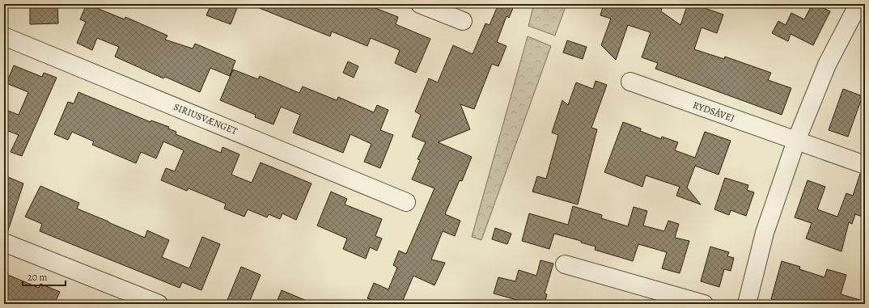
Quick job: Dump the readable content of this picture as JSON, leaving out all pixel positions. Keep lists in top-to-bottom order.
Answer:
{
  "streets": {
    "street": ["RYDSÅVEJ", "SIRIUSVÆNGET"]
  },
  "scale_bar": "20 m"
}
